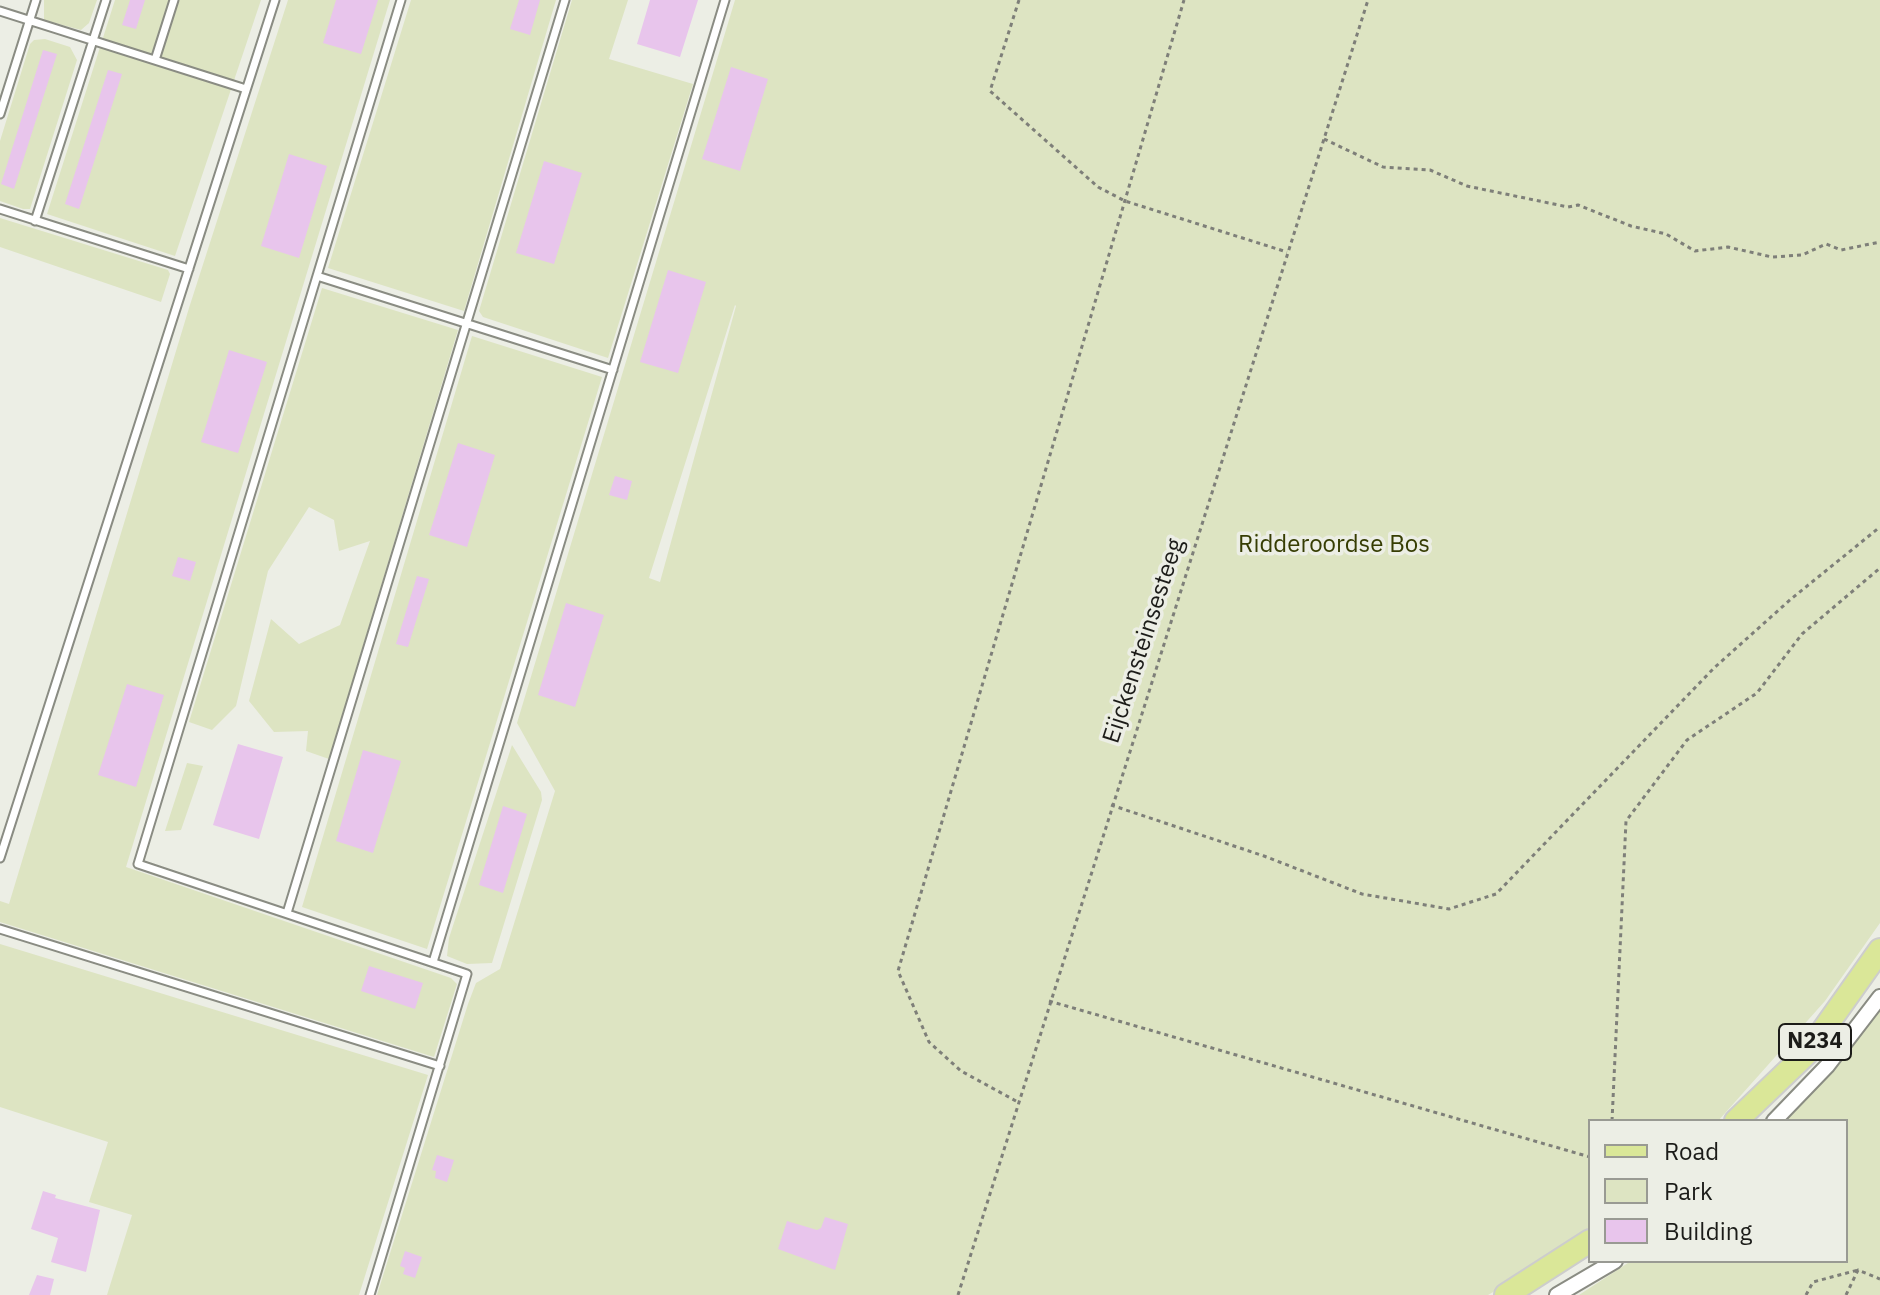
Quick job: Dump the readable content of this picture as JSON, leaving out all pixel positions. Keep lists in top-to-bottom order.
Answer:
{
  "streets": {
    "main road": ["N234"],
    "path": ["Eijckensteinsesteeg"]
  },
  "parks": ["Ridderoordse Bos"],
  "legend": ["Road", "Park", "Building"]
}
